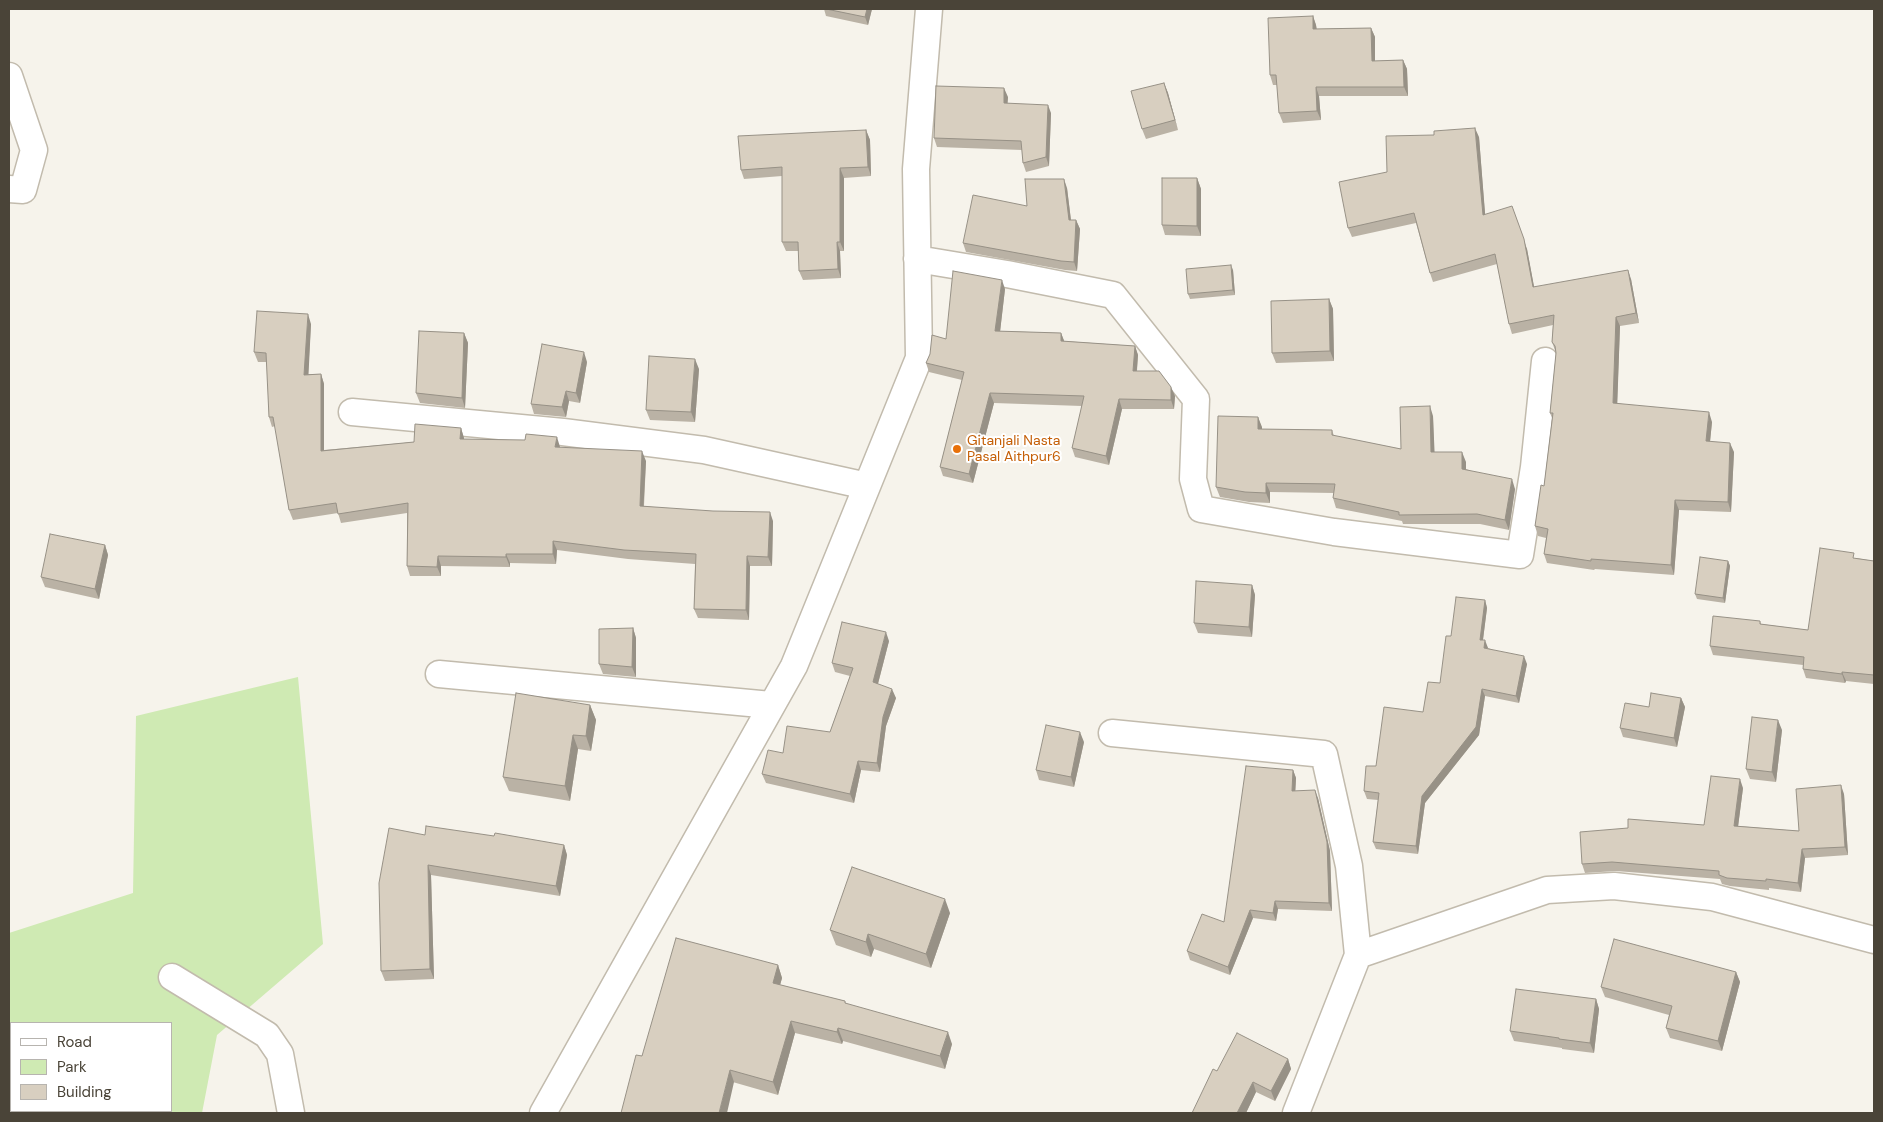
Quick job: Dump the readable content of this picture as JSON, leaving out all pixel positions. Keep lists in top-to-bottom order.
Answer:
{
  "places": ["Gitanjali Nasta Pasal Aithpur6"],
  "legend": ["Road", "Park", "Building"]
}
